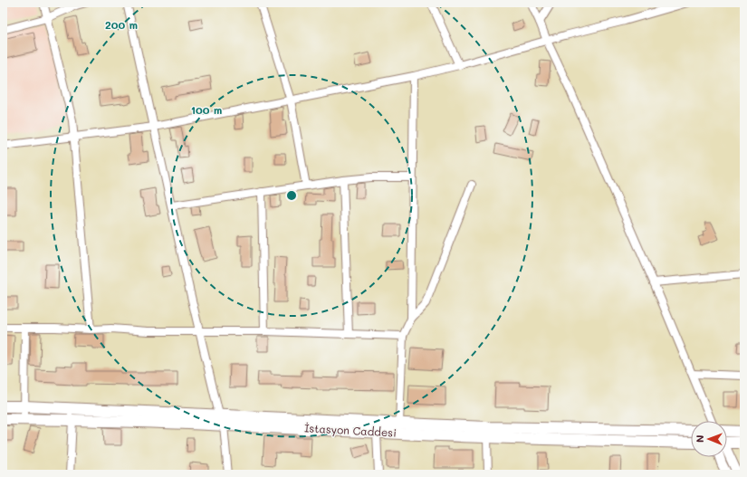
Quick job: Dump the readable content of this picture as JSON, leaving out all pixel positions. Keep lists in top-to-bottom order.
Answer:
{
  "streets": {
    "main road": ["İstasyon Caddesi"]
  },
  "north": "left",
  "rings": ["200 m", "100 m"]
}
